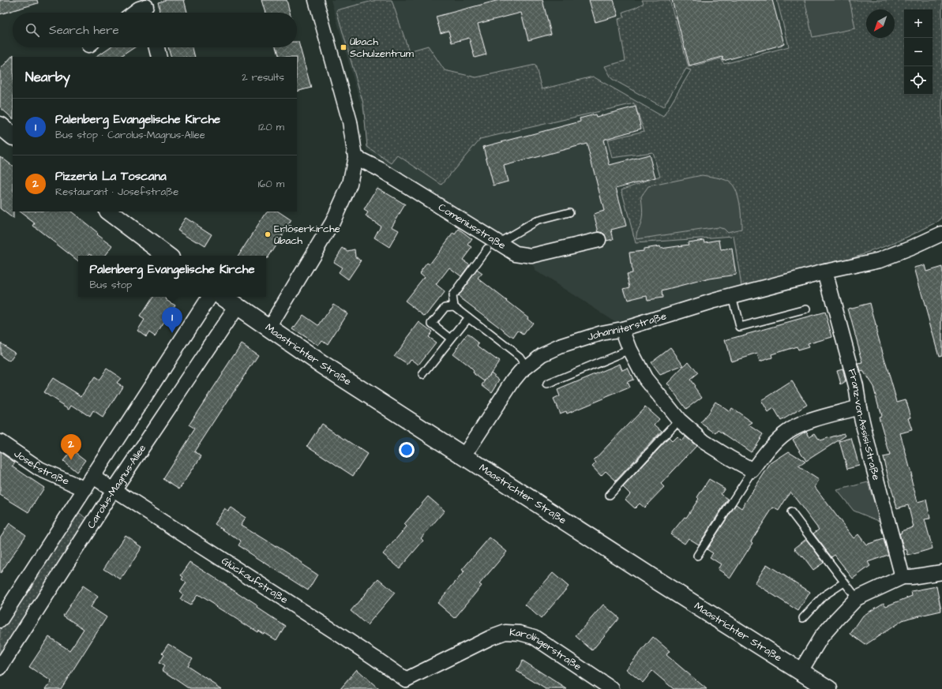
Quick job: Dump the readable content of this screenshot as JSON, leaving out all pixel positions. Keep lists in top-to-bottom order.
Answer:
{
  "streets": {
    "street": [
      "Comeniusstraße",
      "Johanniterstraße",
      "Maastrichter Straße",
      "Franz-von-Assisi-Straße",
      "Josefstraße",
      "Carolus-Magnus-Allee",
      "Glückaufstraße",
      "Karolingerstraße"
    ]
  },
  "crossings": [
    ["Johanniterstraße", "Maastrichter Straße"],
    ["Johanniterstraße", "Franz-von-Assisi-Straße"],
    ["Maastrichter Straße", "Carolus-Magnus-Allee"],
    ["Carolus-Magnus-Allee", "Glückaufstraße"],
    ["Glückaufstraße", "Karolingerstraße"]
  ],
  "places": {
    "transit": ["Übach Schulzentrum"],
    "other": ["Erlöserkirche Übach"]
  },
  "north": "bottom left",
  "page": {
    "map_buttons": ["+", "−"],
    "search": "Search here",
    "heading": ["Nearby", "2 results"],
    "list": [
      {
        "mark": "1",
        "name": "Palenberg Evangelische Kirche",
        "note": "Bus stop · Carolus-Magnus-Allee",
        "value": "120 m"
      },
      {
        "mark": "2",
        "name": "Pizzeria La Toscana",
        "note": "Restaurant · Josefstraße",
        "value": "160 m"
      }
    ],
    "popup": ["Palenberg Evangelische Kirche", "Bus stop"],
    "pins": ["1", "2"]
  }
}
